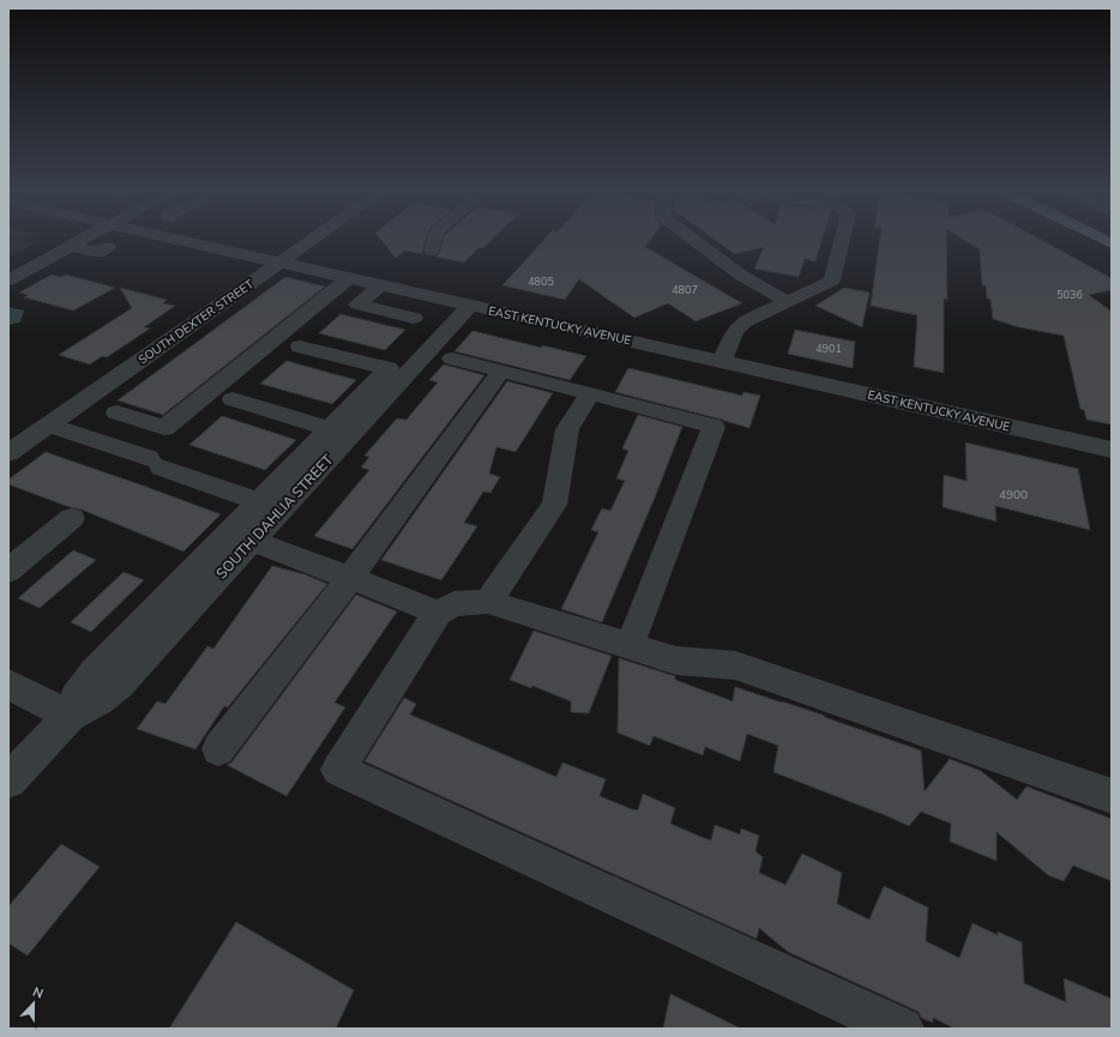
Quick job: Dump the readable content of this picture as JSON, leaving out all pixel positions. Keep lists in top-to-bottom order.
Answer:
{
  "streets": {
    "street": ["SOUTH DEXTER STREET", "EAST KENTUCKY AVENUE", "SOUTH DAHLIA STREET"]
  },
  "crossings": [
    ["SOUTH DEXTER STREET", "EAST KENTUCKY AVENUE"],
    ["EAST KENTUCKY AVENUE", "SOUTH DAHLIA STREET"]
  ],
  "house_numbers": [
    "4805",
    "4807",
    "5036",
    "4901",
    "4900"
  ],
  "north": "top"
}
